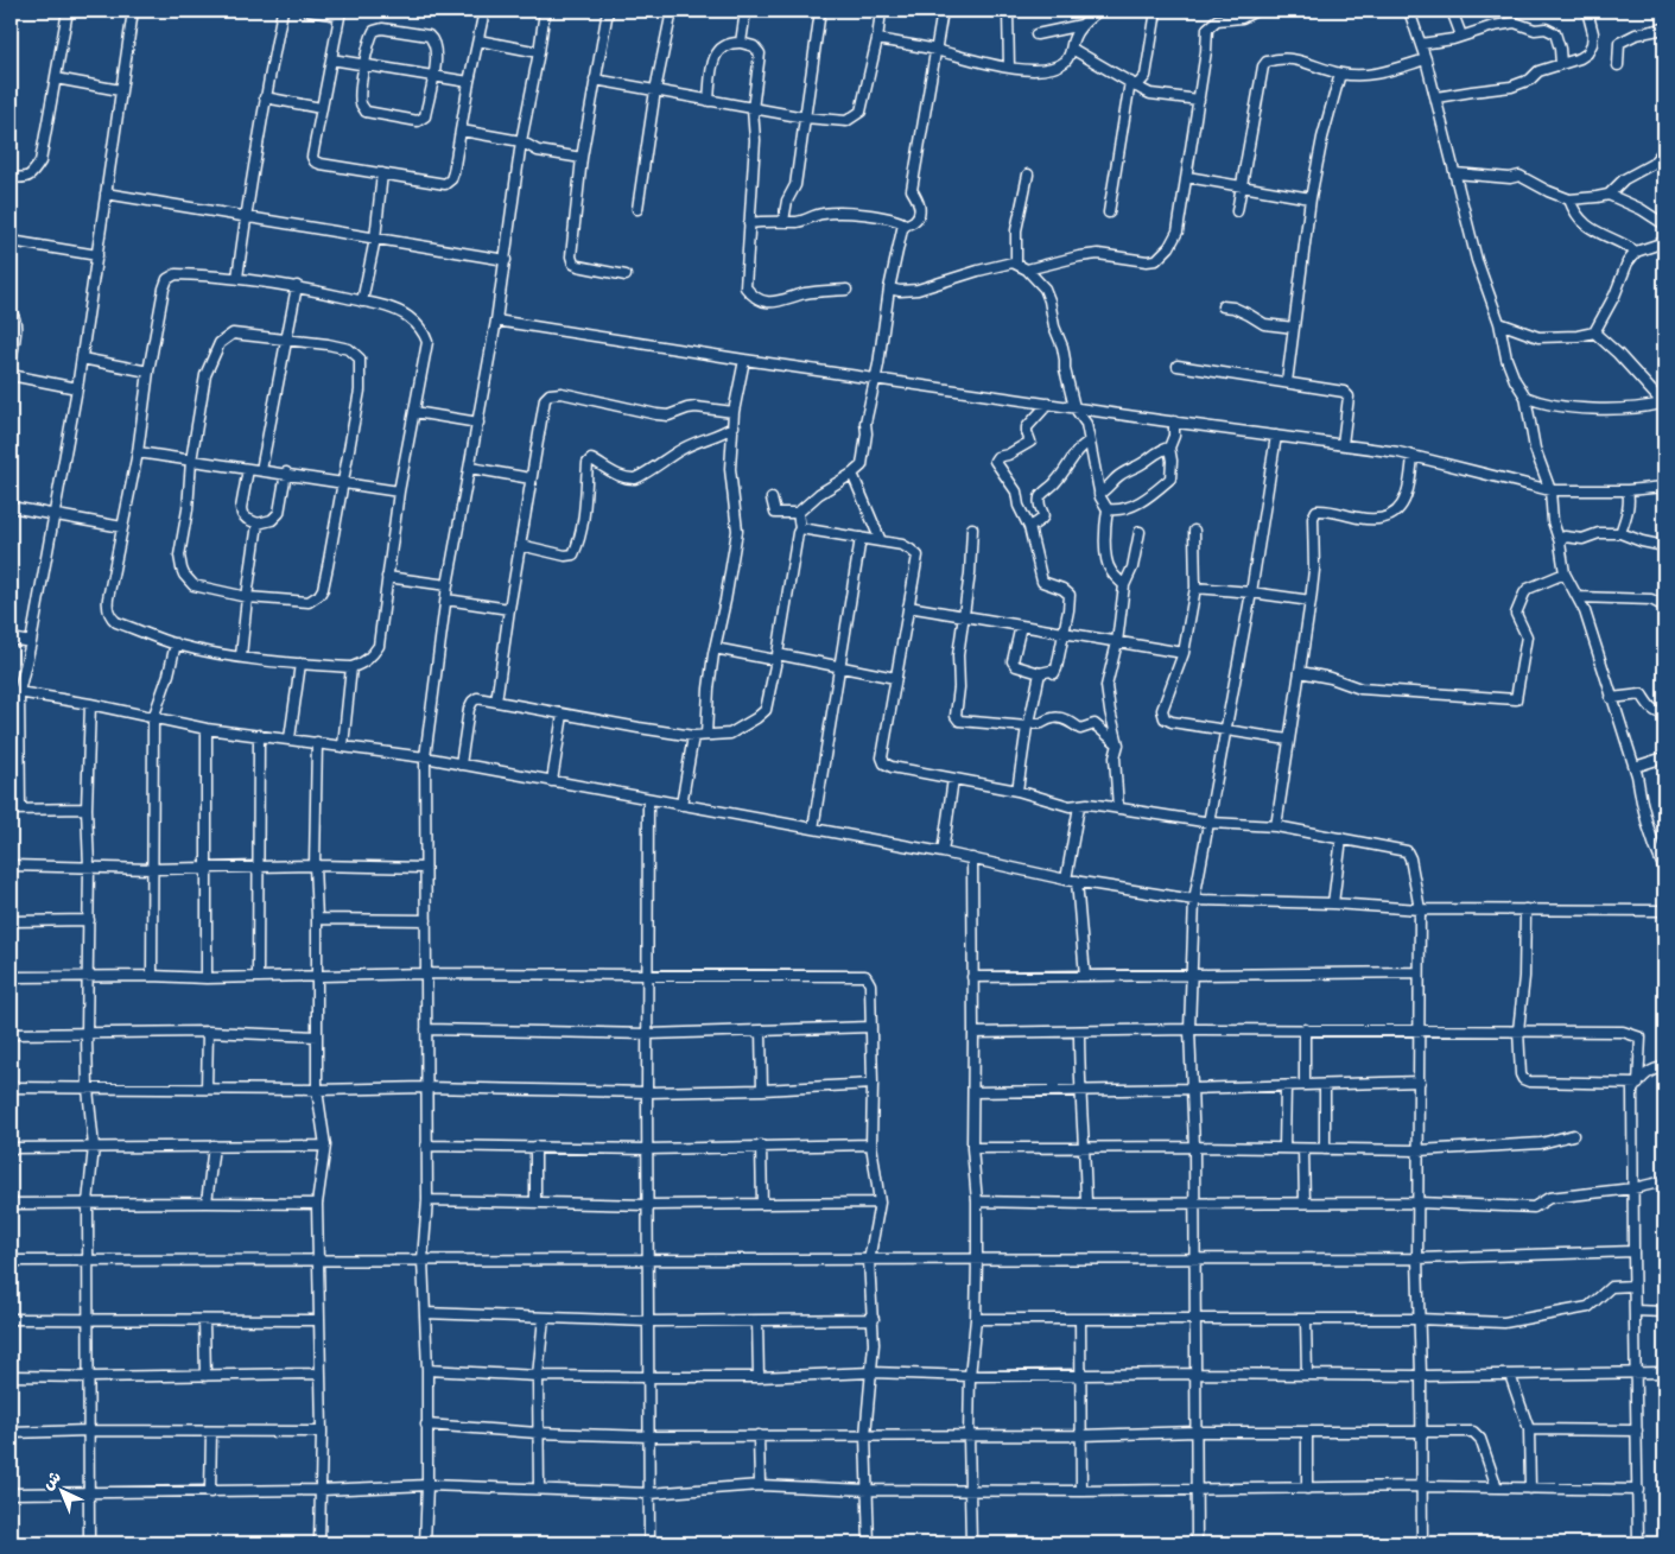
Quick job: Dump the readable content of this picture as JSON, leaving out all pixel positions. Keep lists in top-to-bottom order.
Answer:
{
  "north": "top left"
}
